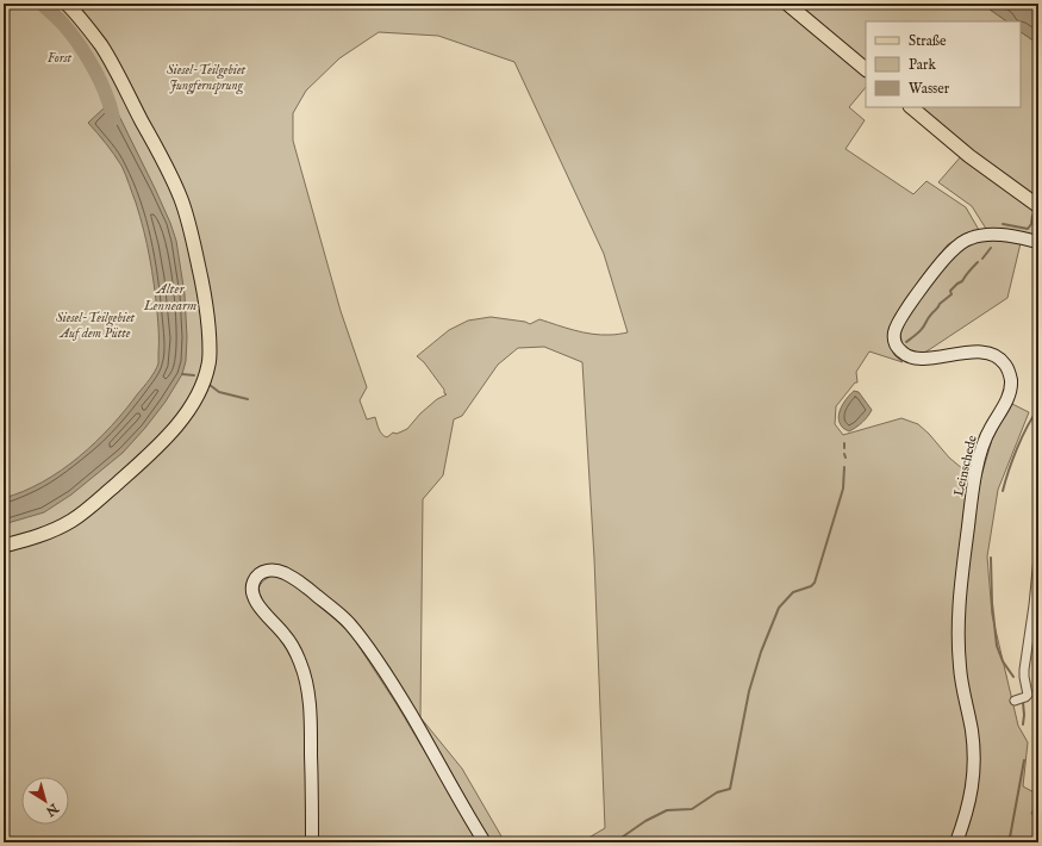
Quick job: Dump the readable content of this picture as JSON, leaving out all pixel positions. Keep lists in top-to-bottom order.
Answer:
{
  "streets": {
    "main road": ["Leinschede"]
  },
  "water": ["Alter Lennearm"],
  "parks": ["Forst", "Siesel-Teilgebiet Jungfernsprung", "Siesel-Teilgebiet Auf dem Pütte"],
  "legend": ["Straße", "Park", "Wasser"],
  "north": "bottom right"
}
